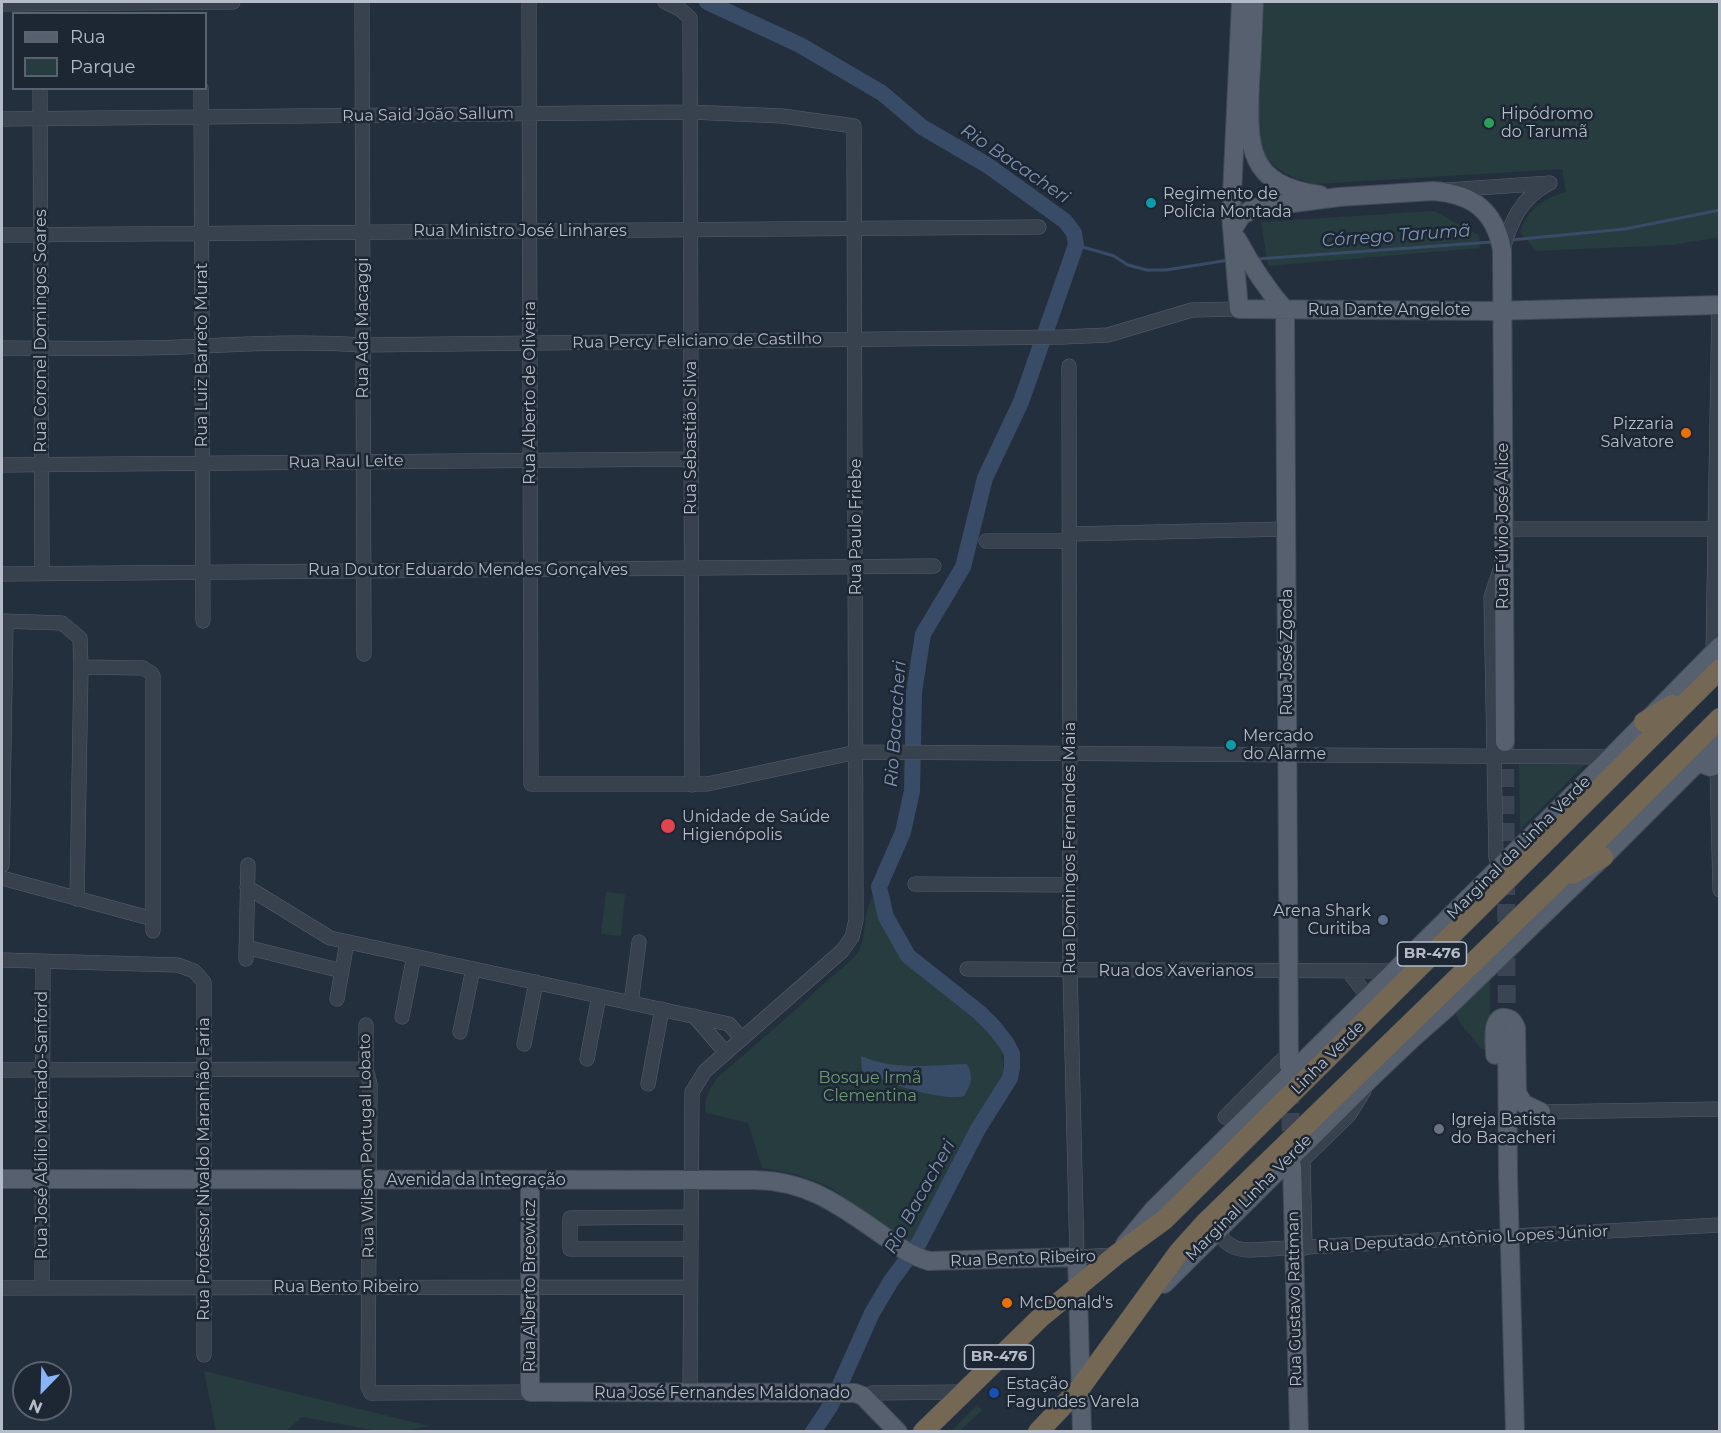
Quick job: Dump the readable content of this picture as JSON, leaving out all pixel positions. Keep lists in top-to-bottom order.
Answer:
{
  "streets": {
    "highway": ["BR-476", "Linha Verde"],
    "main road": [
      "Rua Dante Angelote",
      "Rua Fúlvio José Alice",
      "Rua José Zgoda",
      "Rua Domingos Fernandes Maia",
      "Marginal da Linha Verde",
      "Avenida da Integração",
      "Marginal Linha Verde",
      "Rua Bento Ribeiro",
      "Rua Alberto Breowicz",
      "Rua Gustavo Rattman",
      "Rua José Fernandes Maldonado"
    ],
    "street": [
      "Rua Said João Sallum",
      "Rua Ministro José Linhares",
      "Rua Ada Macaggi",
      "Rua Coronel Domingos Soares",
      "Rua Percy Feliciano de Castilho",
      "Rua Luiz Barreto Murat",
      "Rua Alberto de Oliveira",
      "Rua Sebastião Silva",
      "Rua Raul Leite",
      "Rua Paulo Friebe",
      "Rua Doutor Eduardo Mendes Gonçalves",
      "Rua dos Xaverianos",
      "Rua José Abílio Machado-Sanford",
      "Rua Wilson Portugal Lobato",
      "Rua Professor Nivaldo Maranhão Faria",
      "Rua Deputado Antônio Lopes Júnior"
    ]
  },
  "crossings": [
    ["Rua Said João Sallum", "Rua Ada Macaggi"],
    ["Rua Said João Sallum", "Rua Coronel Domingos Soares"],
    ["Rua Said João Sallum", "Rua Luiz Barreto Murat"],
    ["Rua Said João Sallum", "Rua Alberto de Oliveira"],
    ["Rua Said João Sallum", "Rua Sebastião Silva"],
    ["Rua Said João Sallum", "Rua Paulo Friebe"],
    ["Rua Ministro José Linhares", "Rua Ada Macaggi"],
    ["Rua Ministro José Linhares", "Rua Coronel Domingos Soares"],
    ["Rua Ministro José Linhares", "Rua Luiz Barreto Murat"],
    ["Rua Ministro José Linhares", "Rua Alberto de Oliveira"],
    ["Rua Ministro José Linhares", "Rua Sebastião Silva"],
    ["Rua Ministro José Linhares", "Rua Paulo Friebe"],
    ["Rua Dante Angelote", "Rua Percy Feliciano de Castilho"],
    ["Rua Dante Angelote", "Rua Fúlvio José Alice"],
    ["Rua Dante Angelote", "Rua José Zgoda"],
    ["Rua Ada Macaggi", "Rua Percy Feliciano de Castilho"],
    ["Rua Ada Macaggi", "Rua Raul Leite"],
    ["Rua Ada Macaggi", "Rua Doutor Eduardo Mendes Gonçalves"],
    ["Rua Coronel Domingos Soares", "Rua Percy Feliciano de Castilho"],
    ["Rua Coronel Domingos Soares", "Rua Raul Leite"],
    ["Rua Coronel Domingos Soares", "Rua Doutor Eduardo Mendes Gonçalves"],
    ["Rua Percy Feliciano de Castilho", "Rua Luiz Barreto Murat"],
    ["Rua Percy Feliciano de Castilho", "Rua Alberto de Oliveira"],
    ["Rua Percy Feliciano de Castilho", "Rua Sebastião Silva"],
    ["Rua Percy Feliciano de Castilho", "Rua Paulo Friebe"],
    ["Rua Luiz Barreto Murat", "Rua Raul Leite"],
    ["Rua Luiz Barreto Murat", "Rua Doutor Eduardo Mendes Gonçalves"],
    ["Rua Alberto de Oliveira", "Rua Sebastião Silva"],
    ["Rua Alberto de Oliveira", "Rua Raul Leite"],
    ["Rua Alberto de Oliveira", "Rua Doutor Eduardo Mendes Gonçalves"],
    ["Rua Sebastião Silva", "Rua Raul Leite"],
    ["Rua Sebastião Silva", "Rua Doutor Eduardo Mendes Gonçalves"],
    ["Rua Paulo Friebe", "Rua Doutor Eduardo Mendes Gonçalves"],
    ["Rua José Zgoda", "Rua dos Xaverianos"],
    ["Rua Domingos Fernandes Maia", "Rua dos Xaverianos"],
    ["Rua Domingos Fernandes Maia", "Linha Verde"],
    ["Rua Domingos Fernandes Maia", "Rua Bento Ribeiro"],
    ["Marginal da Linha Verde", "Rua dos Xaverianos"],
    ["Marginal da Linha Verde", "Linha Verde"],
    ["Marginal da Linha Verde", "Rua Bento Ribeiro"],
    ["Linha Verde", "Marginal Linha Verde"],
    ["Linha Verde", "Rua Bento Ribeiro"],
    ["Rua José Abílio Machado-Sanford", "Rua Professor Nivaldo Maranhão Faria"],
    ["Rua José Abílio Machado-Sanford", "Avenida da Integração"],
    ["Rua José Abílio Machado-Sanford", "Rua Bento Ribeiro"],
    ["Rua Wilson Portugal Lobato", "Avenida da Integração"],
    ["Rua Wilson Portugal Lobato", "Rua Bento Ribeiro"],
    ["Rua Wilson Portugal Lobato", "Rua Alberto Breowicz"],
    ["Rua Wilson Portugal Lobato", "Rua José Fernandes Maldonado"],
    ["Rua Professor Nivaldo Maranhão Faria", "Avenida da Integração"],
    ["Rua Professor Nivaldo Maranhão Faria", "Rua Bento Ribeiro"],
    ["Avenida da Integração", "Rua Bento Ribeiro"],
    ["Avenida da Integração", "Rua Alberto Breowicz"],
    ["Marginal Linha Verde", "Rua Deputado Antônio Lopes Júnior"],
    ["Rua Deputado Antônio Lopes Júnior", "Rua Gustavo Rattman"],
    ["Rua Bento Ribeiro", "Rua Alberto Breowicz"],
    ["Rua Alberto Breowicz", "Rua José Fernandes Maldonado"]
  ],
  "water": ["Rio Bacacheri", "Córrego Tarumã"],
  "parks": ["Bosque Irmã Clementina"],
  "places": [
    "Hipódromo do Tarumã",
    "Regimento de Polícia Montada",
    "Pizzaria Salvatore",
    "Mercado do Alarme",
    "Unidade de Saúde Higienópolis",
    "Arena Shark Curitiba",
    "Igreja Batista do Bacacheri",
    "McDonald's",
    "Estação Fagundes Varela"
  ],
  "legend": ["Rua", "Parque"],
  "north": "bottom left"
}
